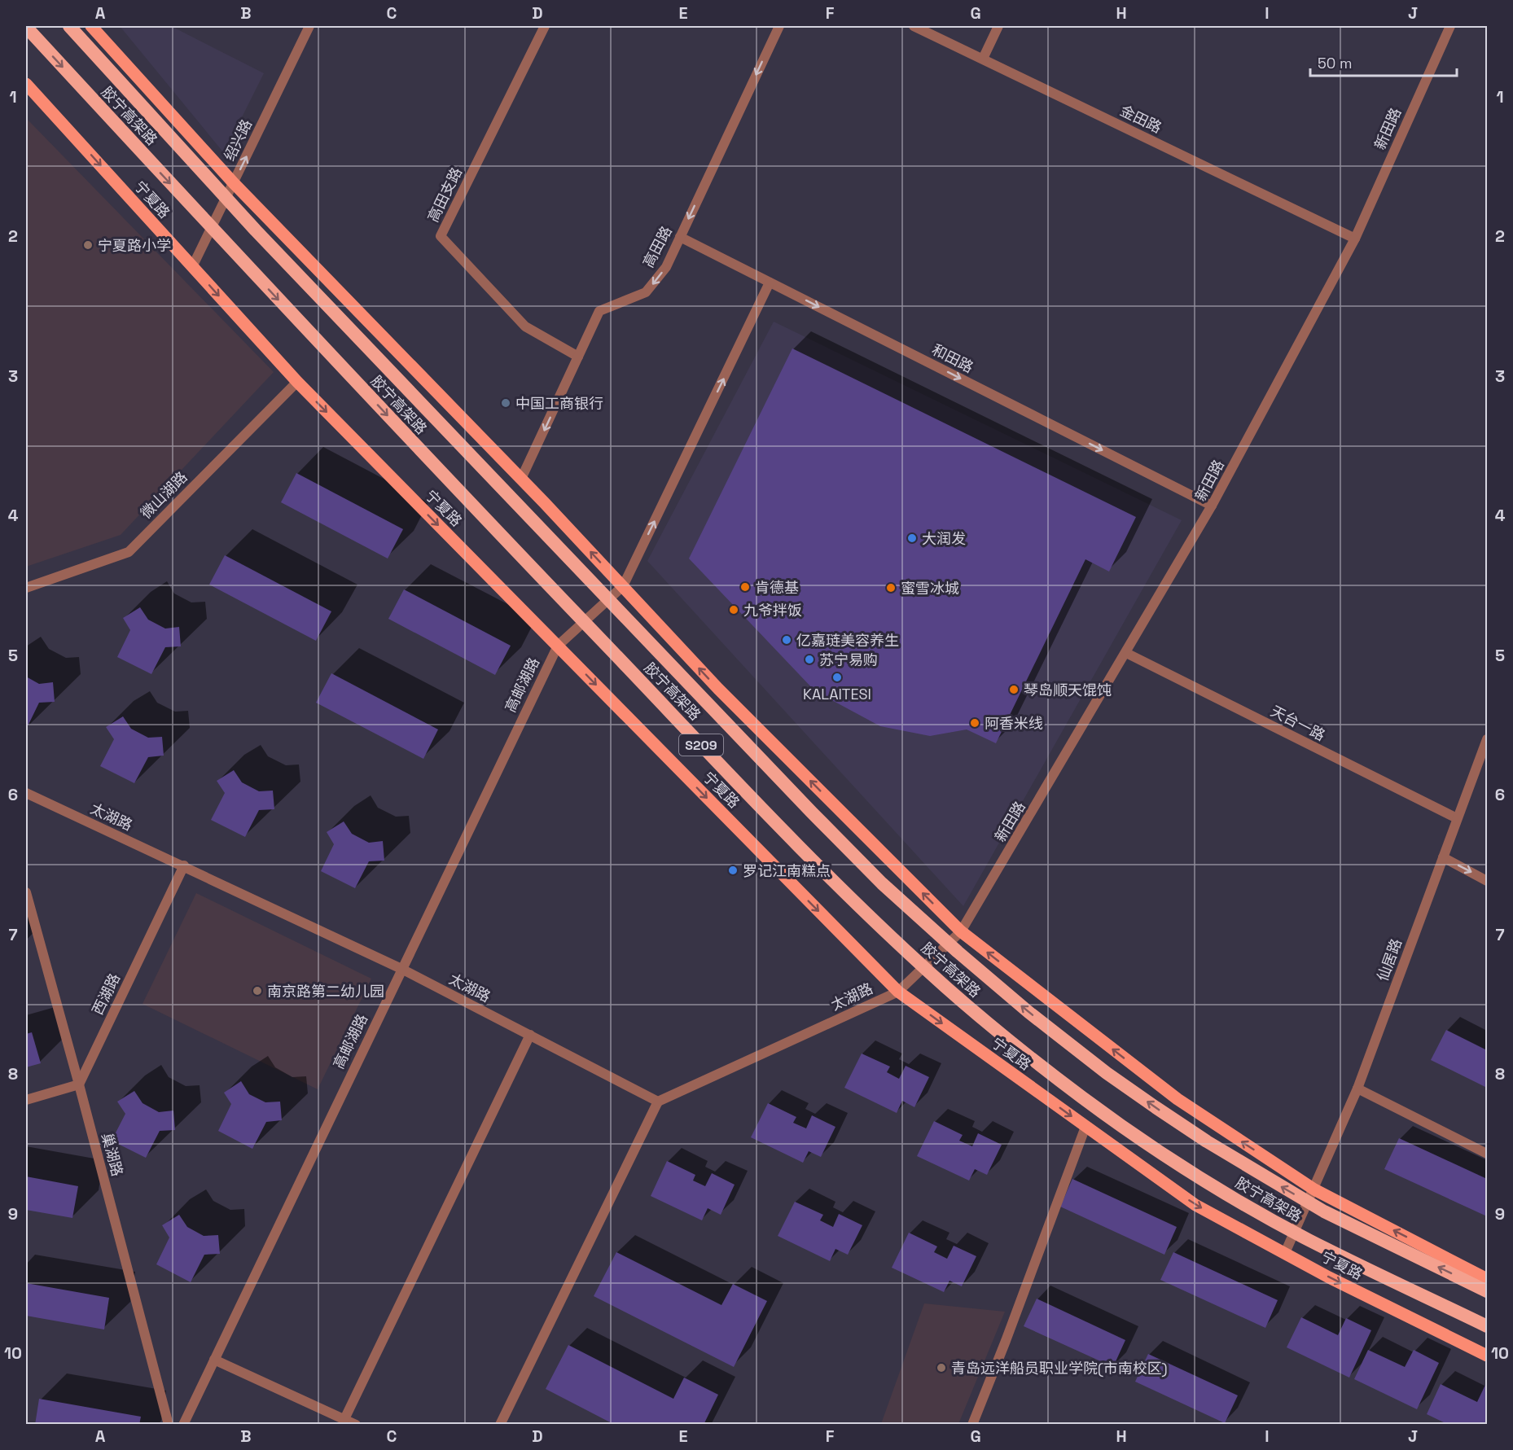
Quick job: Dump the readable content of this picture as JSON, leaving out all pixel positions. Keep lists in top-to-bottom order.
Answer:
{
  "streets": {
    "highway": ["胶宁高架路", "S209"],
    "main road": ["宁夏路"],
    "street": [
      "金田路",
      "新田路",
      "绍兴路",
      "高田支路",
      "高田路",
      "和田路",
      "微山湖路",
      "高邮湖路",
      "天台一路",
      "太湖路",
      "仙居路",
      "西湖路",
      "巢湖路"
    ]
  },
  "crossings": [
    ["金田路", "新田路"],
    ["新田路", "宁夏路"],
    ["新田路", "和田路"],
    ["新田路", "天台一路"],
    ["新田路", "太湖路"],
    ["绍兴路", "宁夏路"],
    ["高田支路", "高田路"],
    ["宁夏路", "微山湖路"],
    ["宁夏路", "高邮湖路"],
    ["宁夏路", "太湖路"],
    ["宁夏路", "仙居路"],
    ["高田路", "和田路"],
    ["高邮湖路", "太湖路"],
    ["天台一路", "仙居路"],
    ["太湖路", "西湖路"],
    ["西湖路", "巢湖路"]
  ],
  "one_way": ["绍兴路", "高田路", "和田路"],
  "places": [
    "宁夏路小学",
    "中国工商银行",
    "大润发",
    "肯德基",
    "蜜雪冰城",
    "九爷拌饭",
    "亿嘉琏美容养生",
    "苏宁易购",
    "KALAITESI",
    "琴岛顺天馄饨",
    "阿香米线",
    "罗记江南糕点",
    "南京路第二幼儿园",
    "青岛远洋船员职业学院(市南校区)"
  ],
  "scale_bar": "50 m",
  "grid": {
    "columns": [
      "A",
      "B",
      "C",
      "D",
      "E",
      "F",
      "G",
      "H",
      "I",
      "J"
    ],
    "rows": [
      "1",
      "2",
      "3",
      "4",
      "5",
      "6",
      "7",
      "8",
      "9",
      "10"
    ]
  }
}
